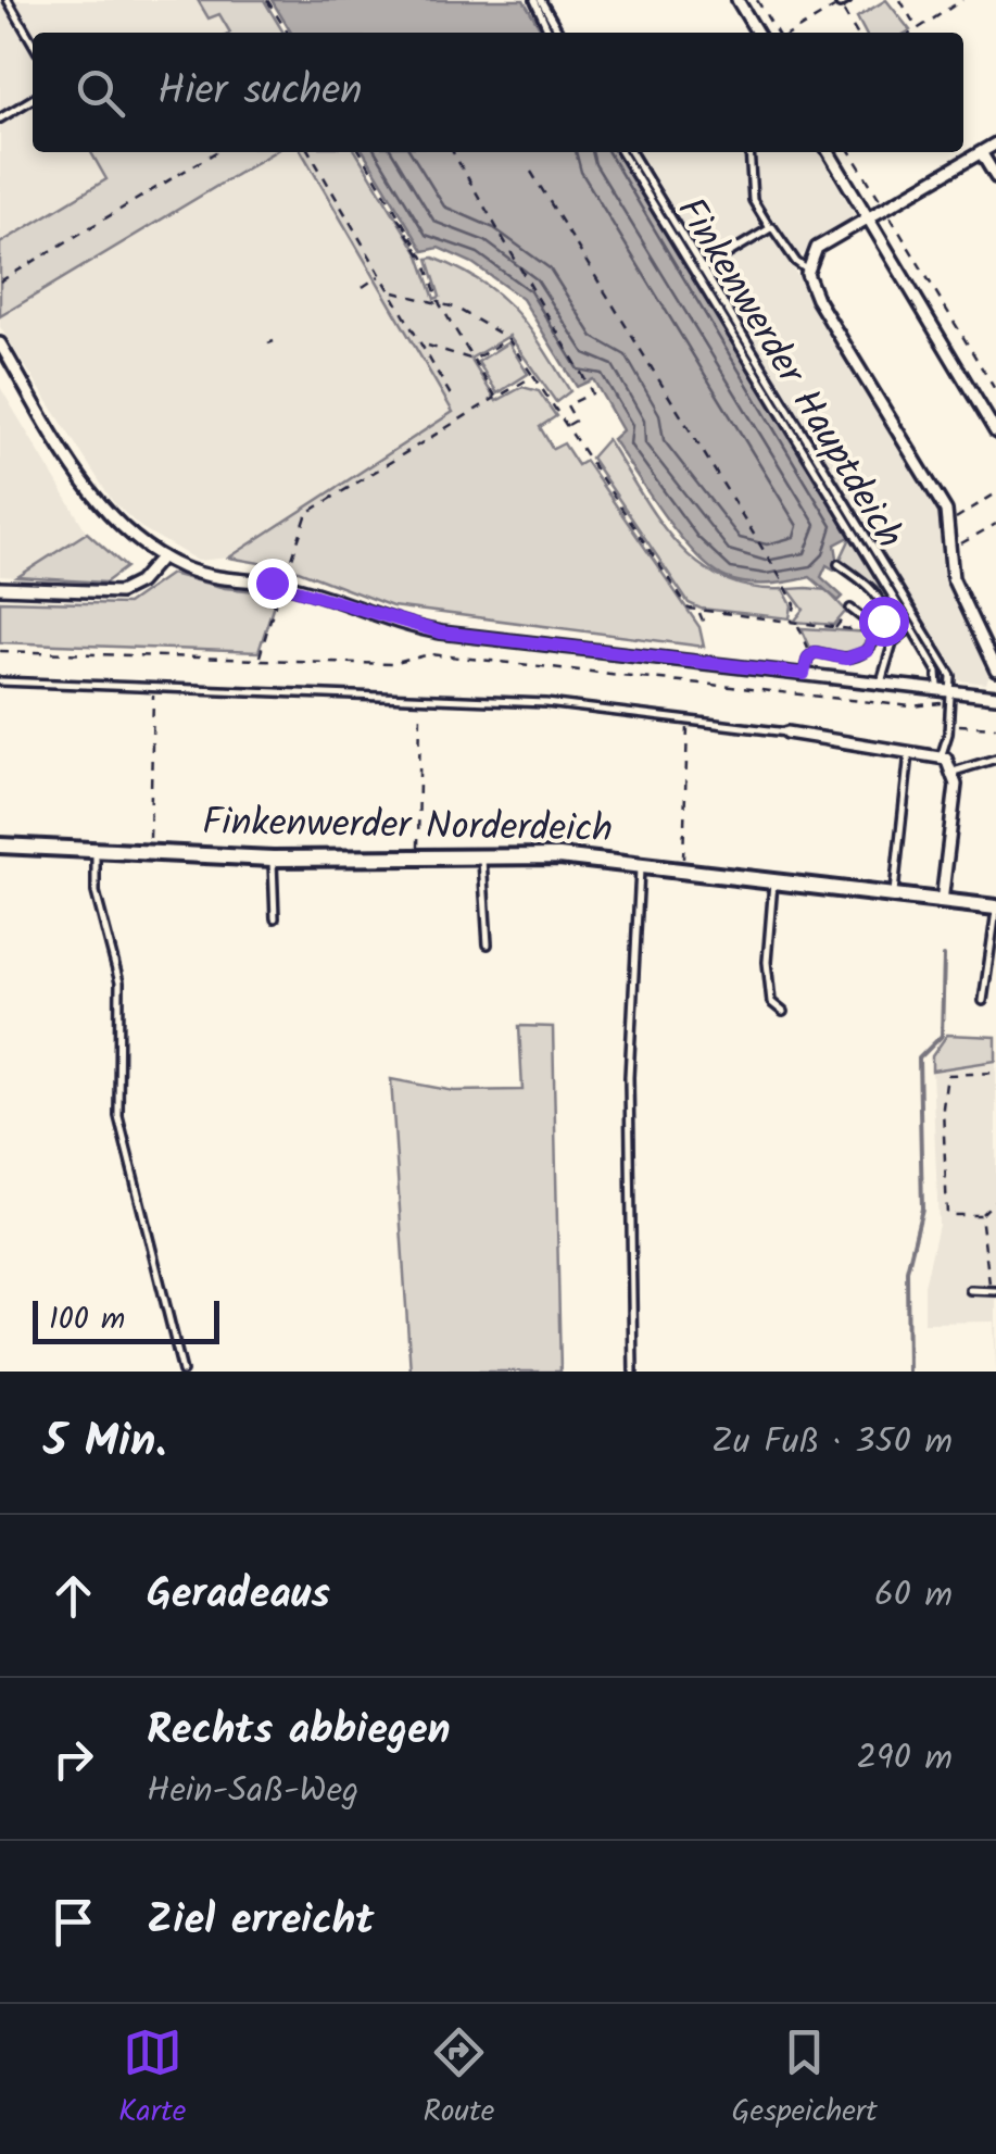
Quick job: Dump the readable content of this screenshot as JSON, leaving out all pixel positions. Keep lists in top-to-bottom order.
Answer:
{
  "streets": {
    "street": ["Finkenwerder Norderdeich"],
    "lane": ["Finkenwerder Hauptdeich"]
  },
  "scale_bar": "100 m",
  "page": {
    "search": "Hier suchen",
    "scale": "100 m",
    "heading": ["5 Min.", "Zu Fuß · 350 m"],
    "list": [
      ["Geradeaus", "60 m"],
      ["Rechts abbiegen", "Hein-Saß-Weg", "290 m"],
      "Ziel erreicht"
    ],
    "nav": ["Karte", "Route", "Gespeichert"]
  }
}
